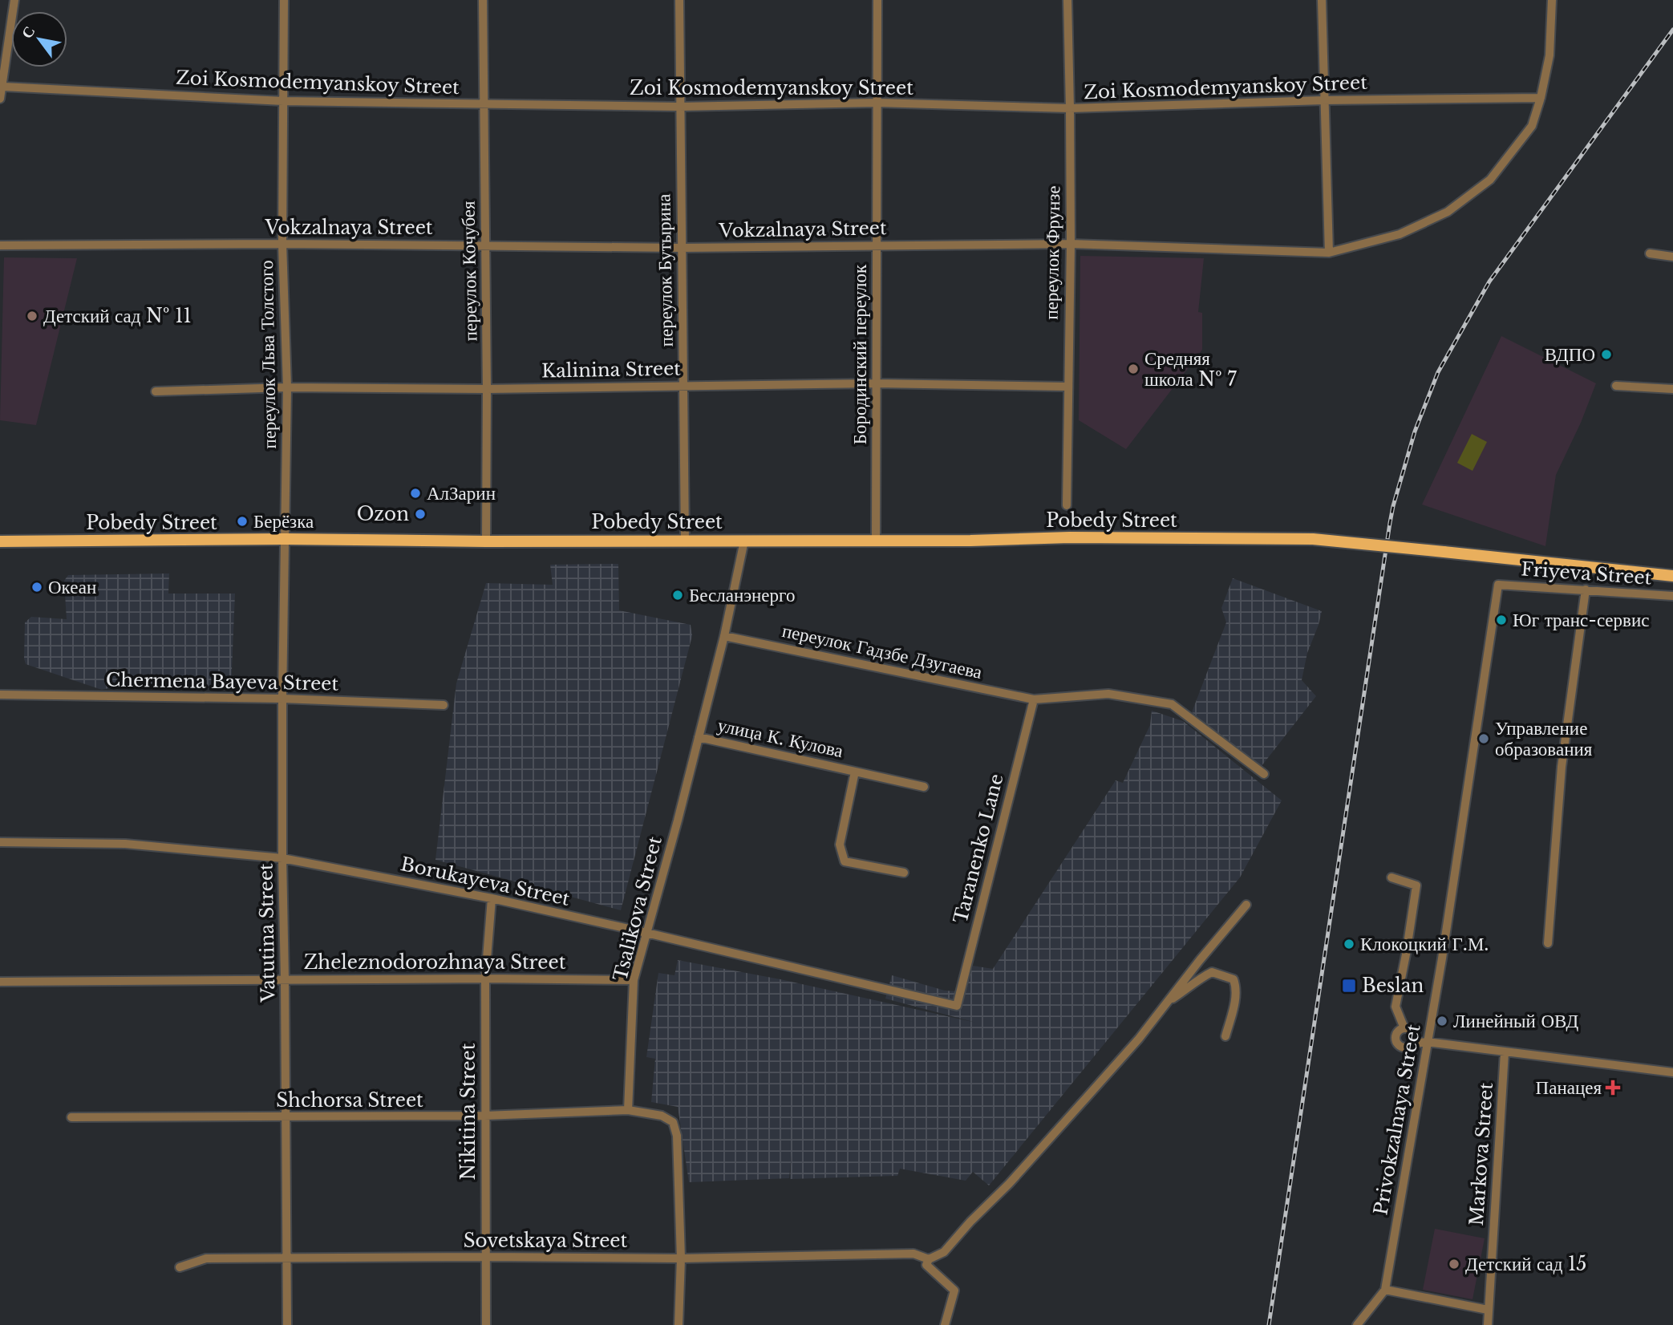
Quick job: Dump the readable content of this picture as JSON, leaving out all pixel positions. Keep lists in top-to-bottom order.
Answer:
{
  "streets": {
    "main road": ["Pobedy Street"],
    "street": [
      "Zoi Kosmodemyanskoy Street",
      "Vokzalnaya Street",
      "переулок Фрунзе",
      "переулок Бутырина",
      "переулок Кочубея",
      "переулок Льва Толстого",
      "Бородинский переулок",
      "Kalinina Street",
      "Friyeva Street",
      "переулок Гадзбе Дзугаева",
      "Chermena Bayeva Street",
      "улица К. Кулова",
      "Taranenko Lane",
      "Borukayeva Street",
      "Tsalikova Street",
      "Vatutina Street",
      "Zheleznodorozhnaya Street",
      "Shchorsa Street",
      "Nikitina Street",
      "Privokzalnaya Street",
      "Markova Street",
      "Sovetskaya Street"
    ]
  },
  "crossings": [
    ["Zoi Kosmodemyanskoy Street", "Vokzalnaya Street"],
    ["Zoi Kosmodemyanskoy Street", "переулок Фрунзе"],
    ["Zoi Kosmodemyanskoy Street", "переулок Бутырина"],
    ["Zoi Kosmodemyanskoy Street", "переулок Кочубея"],
    ["Zoi Kosmodemyanskoy Street", "переулок Льва Толстого"],
    ["Zoi Kosmodemyanskoy Street", "Бородинский переулок"],
    ["Vokzalnaya Street", "переулок Фрунзе"],
    ["Vokzalnaya Street", "переулок Бутырина"],
    ["Vokzalnaya Street", "переулок Кочубея"],
    ["Vokzalnaya Street", "переулок Льва Толстого"],
    ["Vokzalnaya Street", "Бородинский переулок"],
    ["переулок Фрунзе", "Kalinina Street"],
    ["переулок Бутырина", "Kalinina Street"],
    ["переулок Бутырина", "Pobedy Street"],
    ["переулок Кочубея", "Kalinina Street"],
    ["переулок Кочубея", "Pobedy Street"],
    ["переулок Льва Толстого", "Kalinina Street"],
    ["переулок Льва Толстого", "Pobedy Street"],
    ["переулок Льва Толстого", "Vatutina Street"],
    ["Бородинский переулок", "Kalinina Street"],
    ["Бородинский переулок", "Pobedy Street"],
    ["Pobedy Street", "Tsalikova Street"],
    ["Pobedy Street", "Vatutina Street"],
    ["Friyeva Street", "Privokzalnaya Street"],
    ["переулок Гадзбе Дзугаева", "Taranenko Lane"],
    ["переулок Гадзбе Дзугаева", "Tsalikova Street"],
    ["Chermena Bayeva Street", "Vatutina Street"],
    ["улица К. Кулова", "Tsalikova Street"],
    ["Taranenko Lane", "Borukayeva Street"],
    ["Borukayeva Street", "Tsalikova Street"],
    ["Borukayeva Street", "Vatutina Street"],
    ["Borukayeva Street", "Nikitina Street"],
    ["Tsalikova Street", "Zheleznodorozhnaya Street"],
    ["Tsalikova Street", "Shchorsa Street"],
    ["Vatutina Street", "Zheleznodorozhnaya Street"],
    ["Vatutina Street", "Shchorsa Street"],
    ["Vatutina Street", "Sovetskaya Street"],
    ["Zheleznodorozhnaya Street", "Nikitina Street"],
    ["Shchorsa Street", "Nikitina Street"],
    ["Nikitina Street", "Sovetskaya Street"]
  ],
  "places": {
    "other": [
      "Детский сад № 11",
      "ВДПО",
      "Средняя школа № 7",
      "АлЗарин",
      "Ozon",
      "Берёзка",
      "Океан",
      "Бесланэнерго",
      "Юг транс-сервис",
      "Управление образования",
      "Клокоцкий Г.М.",
      "Линейный ОВД",
      "Детский сад 15"
    ],
    "transit": ["Beslan"],
    "health": ["Панацея"]
  },
  "north": "top left"
}
